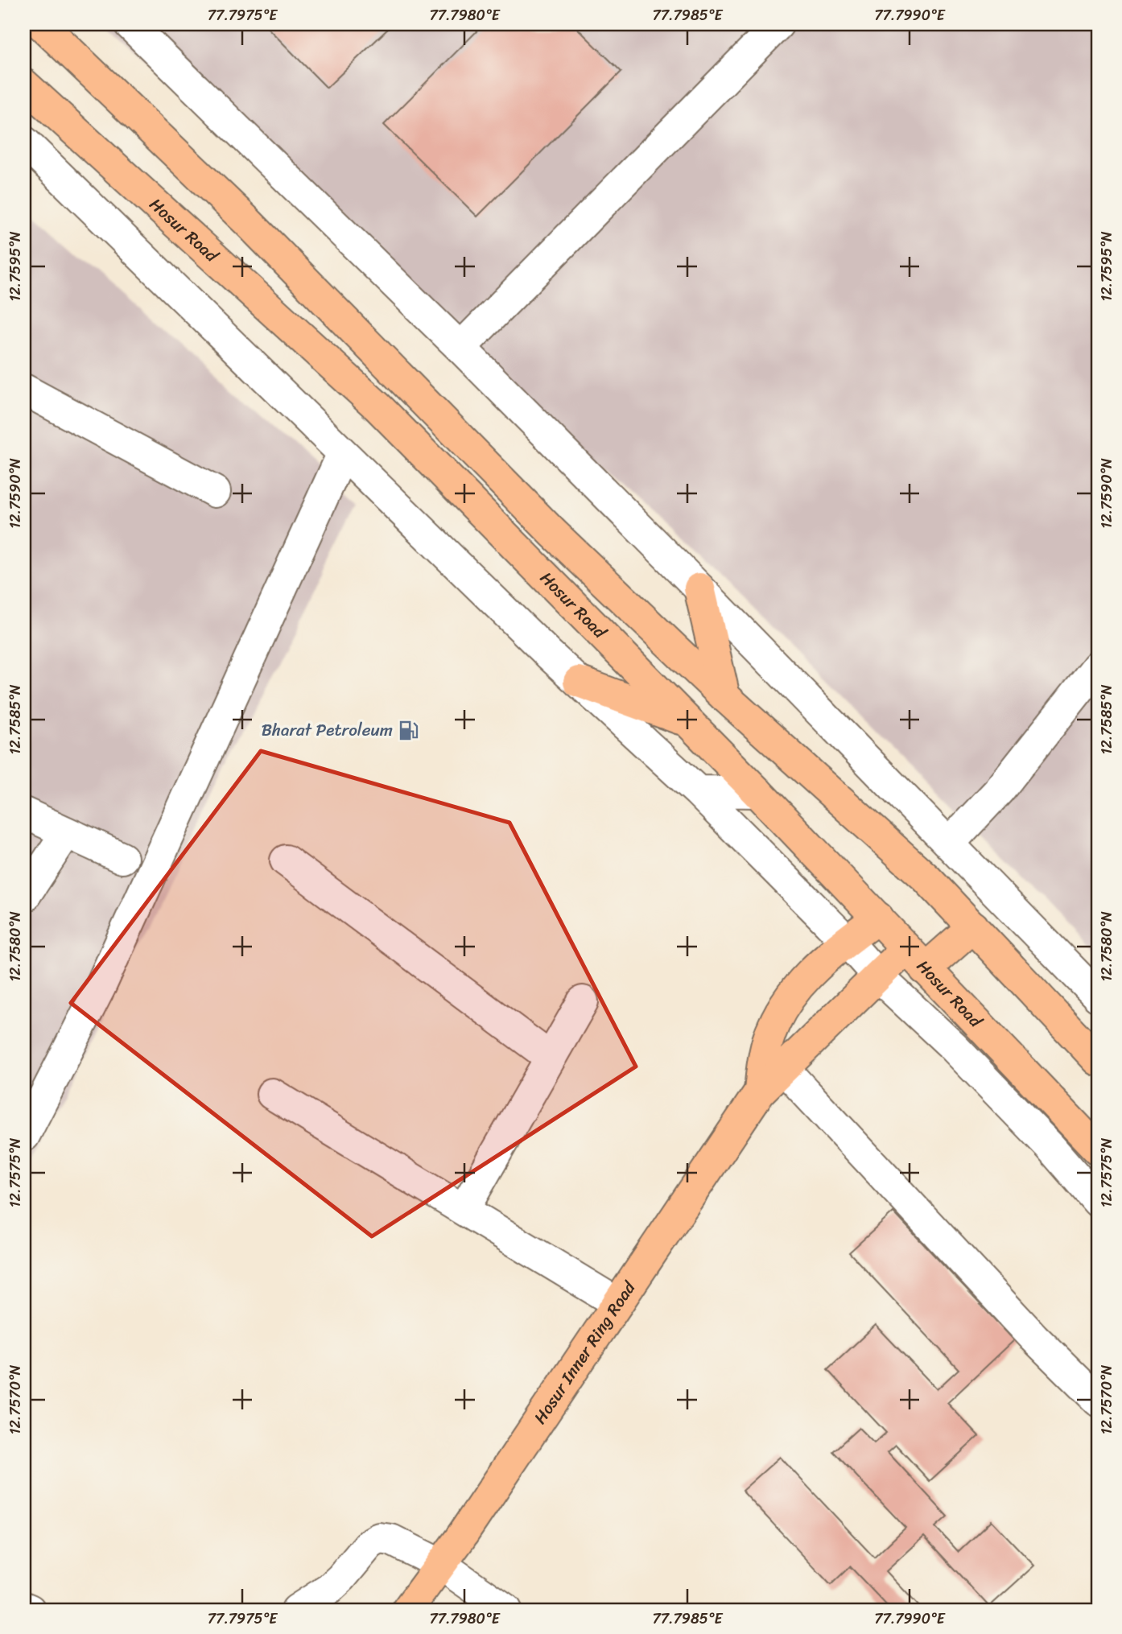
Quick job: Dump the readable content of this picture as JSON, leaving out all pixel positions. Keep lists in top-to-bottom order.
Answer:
{
  "streets": {
    "main road": ["Hosur Road", "Hosur Inner Ring Road"]
  },
  "crossings": [
    ["Hosur Road", "Hosur Inner Ring Road"]
  ],
  "places": {
    "fuel station": ["Bharat Petroleum"]
  },
  "coordinates": [
    "77.7975°E",
    "77.7980°E",
    "77.7985°E",
    "77.7990°E",
    "12.7595°N",
    "12.7590°N",
    "12.7585°N",
    "12.7580°N",
    "12.7575°N",
    "12.7570°N"
  ]
}
